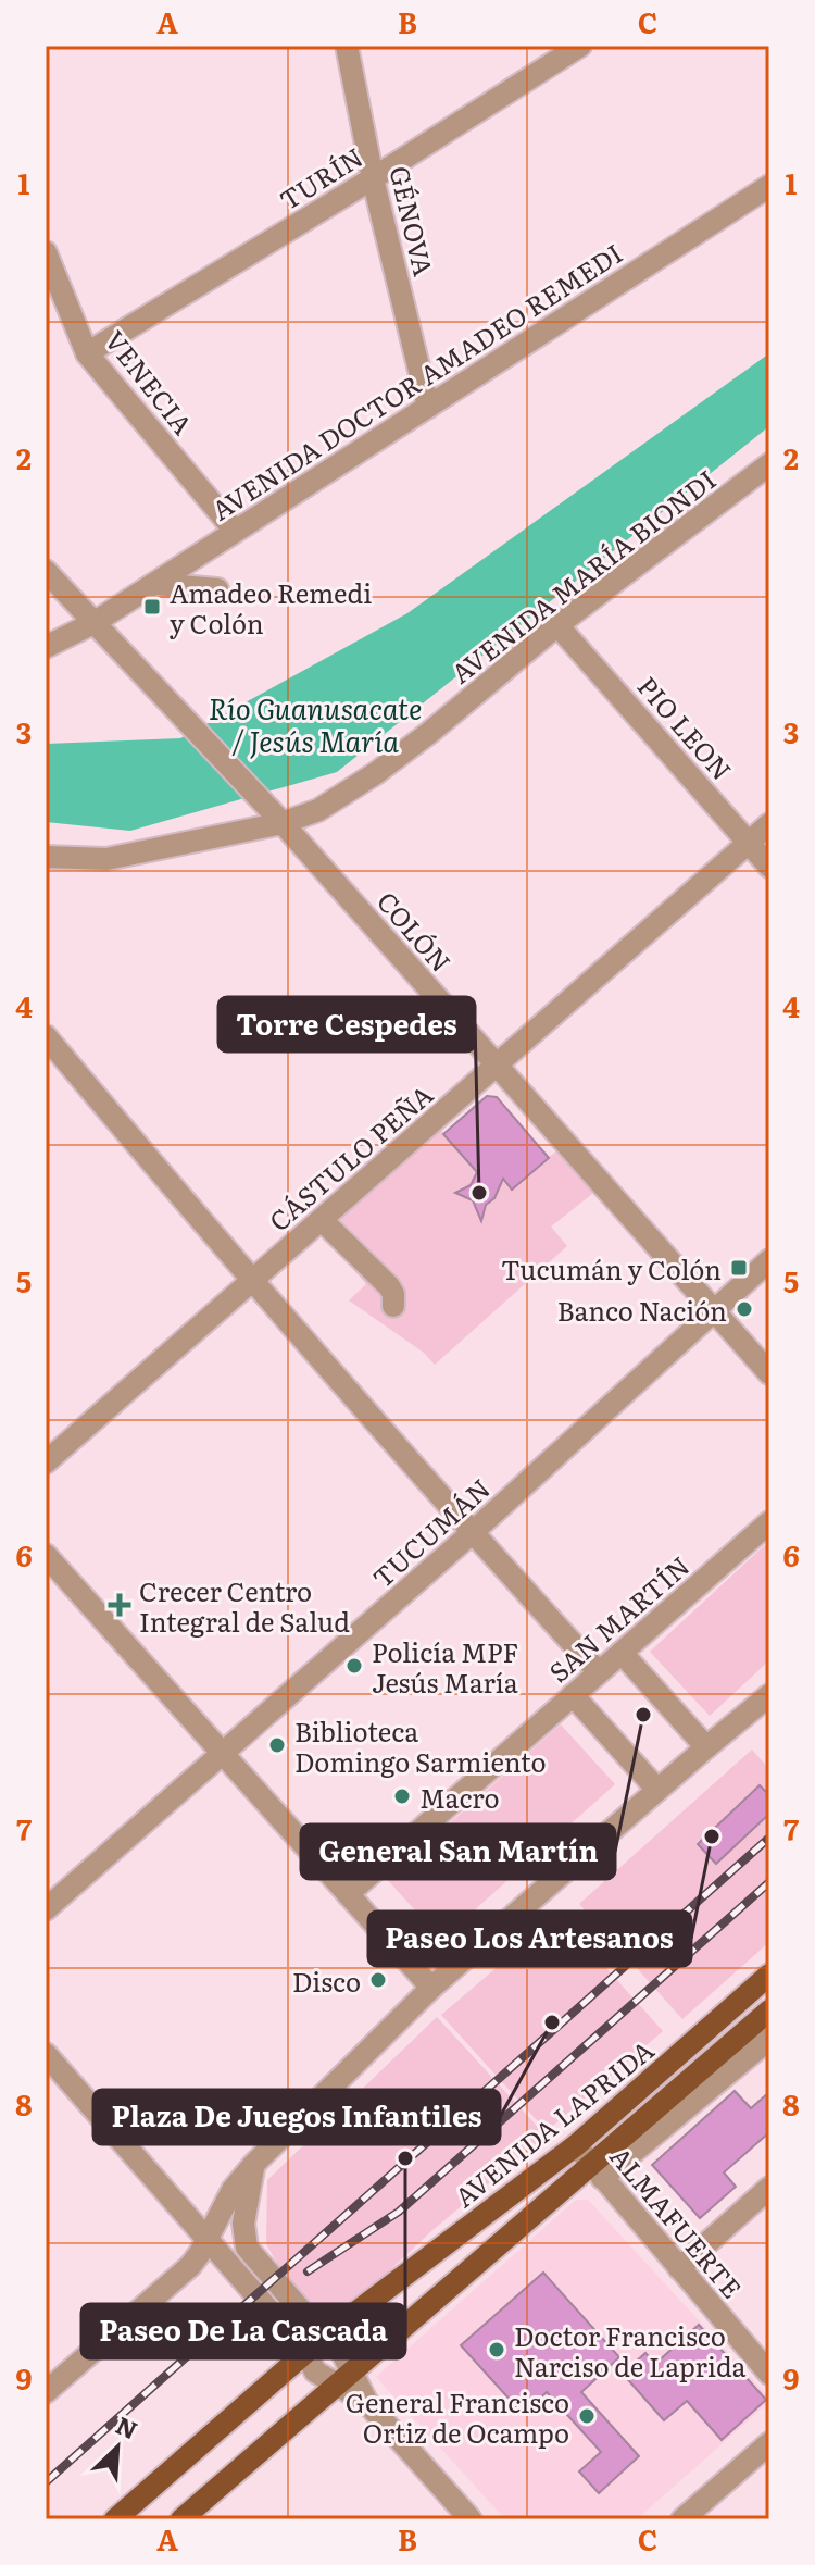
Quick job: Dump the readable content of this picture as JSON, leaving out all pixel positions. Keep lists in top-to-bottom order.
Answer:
{
  "streets": {
    "main road": ["AVENIDA LAPRIDA"],
    "street": [
      "TURÍN",
      "GÉNOVA",
      "AVENIDA DOCTOR AMADEO REMEDI",
      "VENECIA",
      "AVENIDA MARÍA BIONDI",
      "PIO LEON",
      "COLÓN",
      "CÁSTULO PEÑA",
      "TUCUMÁN",
      "SAN MARTÍN",
      "ALMAFUERTE"
    ]
  },
  "crossings": [
    ["TURÍN", "GÉNOVA"],
    ["TURÍN", "VENECIA"],
    ["GÉNOVA", "AVENIDA DOCTOR AMADEO REMEDI"],
    ["AVENIDA DOCTOR AMADEO REMEDI", "VENECIA"],
    ["AVENIDA DOCTOR AMADEO REMEDI", "COLÓN"],
    ["AVENIDA MARÍA BIONDI", "PIO LEON"],
    ["AVENIDA MARÍA BIONDI", "COLÓN"],
    ["PIO LEON", "CÁSTULO PEÑA"],
    ["COLÓN", "CÁSTULO PEÑA"],
    ["COLÓN", "TUCUMÁN"],
    ["AVENIDA LAPRIDA", "ALMAFUERTE"]
  ],
  "water": ["Río Guanusacate / Jesús María"],
  "places": {
    "transit": ["Amadeo Remedi y Colón", "Tucumán y Colón"],
    "other": [
      "Torre Cespedes",
      "Banco Nación",
      "Policía MPF Jesús María",
      "General San Martín",
      "Biblioteca Domingo Sarmiento",
      "Macro",
      "Paseo Los Artesanos",
      "Disco",
      "Plaza De Juegos Infantiles",
      "Paseo De La Cascada",
      "Doctor Francisco Narciso de Laprida",
      "General Francisco Ortiz de Ocampo"
    ],
    "health": ["Crecer Centro Integral de Salud"]
  },
  "north": "top right",
  "grid": {
    "columns": ["A", "B", "C"],
    "rows": [
      "1",
      "2",
      "3",
      "4",
      "5",
      "6",
      "7",
      "8",
      "9"
    ]
  }
}
